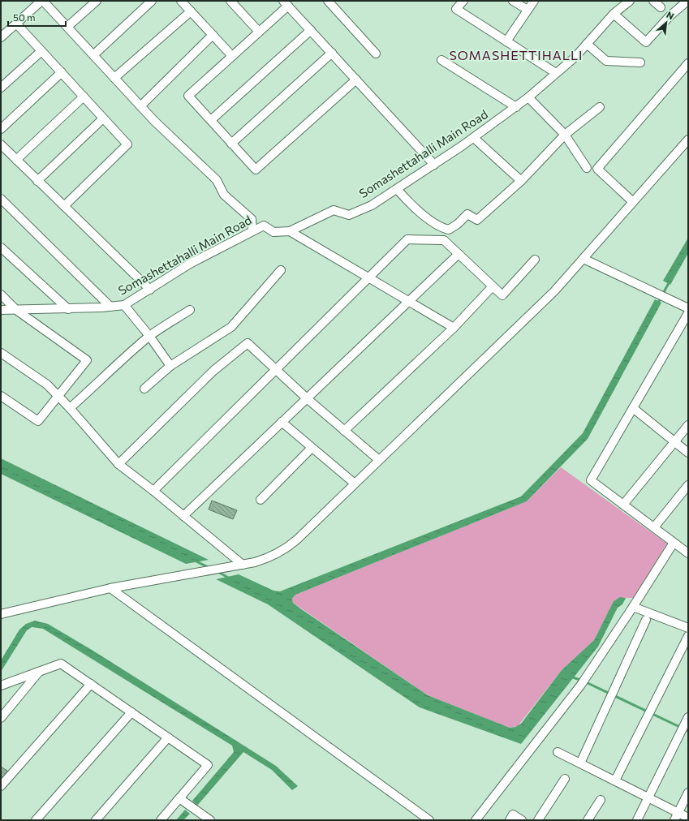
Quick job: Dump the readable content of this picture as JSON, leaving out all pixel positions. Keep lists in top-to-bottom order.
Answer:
{
  "streets": {
    "street": ["Somashettahalli Main Road"]
  },
  "districts": ["SOMASHETTIHALLI"],
  "scale_bar": "50 m",
  "north": "top right"
}
